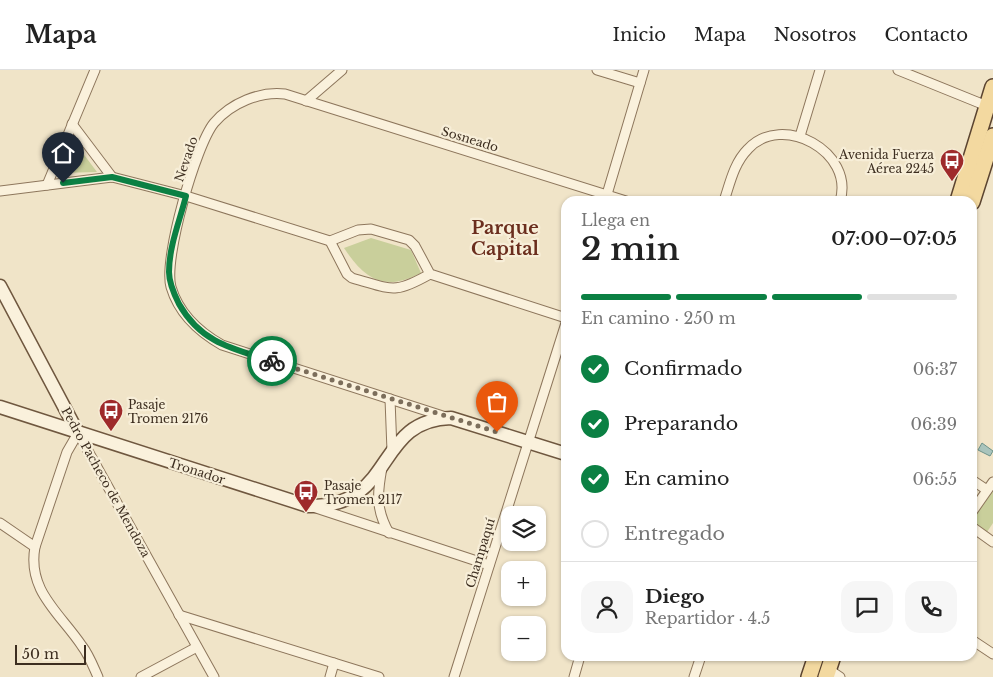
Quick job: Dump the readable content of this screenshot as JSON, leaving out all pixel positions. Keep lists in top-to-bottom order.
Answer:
{
  "streets": {
    "main road": ["Tronador", "Pedro Pacheco de Mendoza"],
    "street": ["Sosneado", "Nevado", "Champaquí"]
  },
  "crossings": [
    ["Sosneado", "Nevado"],
    ["Nevado", "Tronador"],
    ["Tronador", "Pedro Pacheco de Mendoza"],
    ["Tronador", "Champaquí"]
  ],
  "districts": ["Parque Capital"],
  "places": {
    "bus stop": ["Avenida Fuerza Aérea 2245", "Pasaje Tromen 2176", "Pasaje Tromen 2117"]
  },
  "scale_bar": "50 m",
  "page": {
    "header": "Mapa",
    "nav": [
      "Inicio",
      "Mapa",
      "Nosotros",
      "Contacto"
    ],
    "heading": ["2 min", "Llega en", "07:00–07:05"],
    "panel": ["Diego", "Repartidor · 4.5"],
    "bar": "En camino · 250 m",
    "list": [
      ["Confirmado", "06:37"],
      ["Preparando", "06:39"],
      ["En camino", "06:55"],
      "Entregado"
    ],
    "map_buttons": ["+", "−"],
    "scale": "50 m"
  }
}
